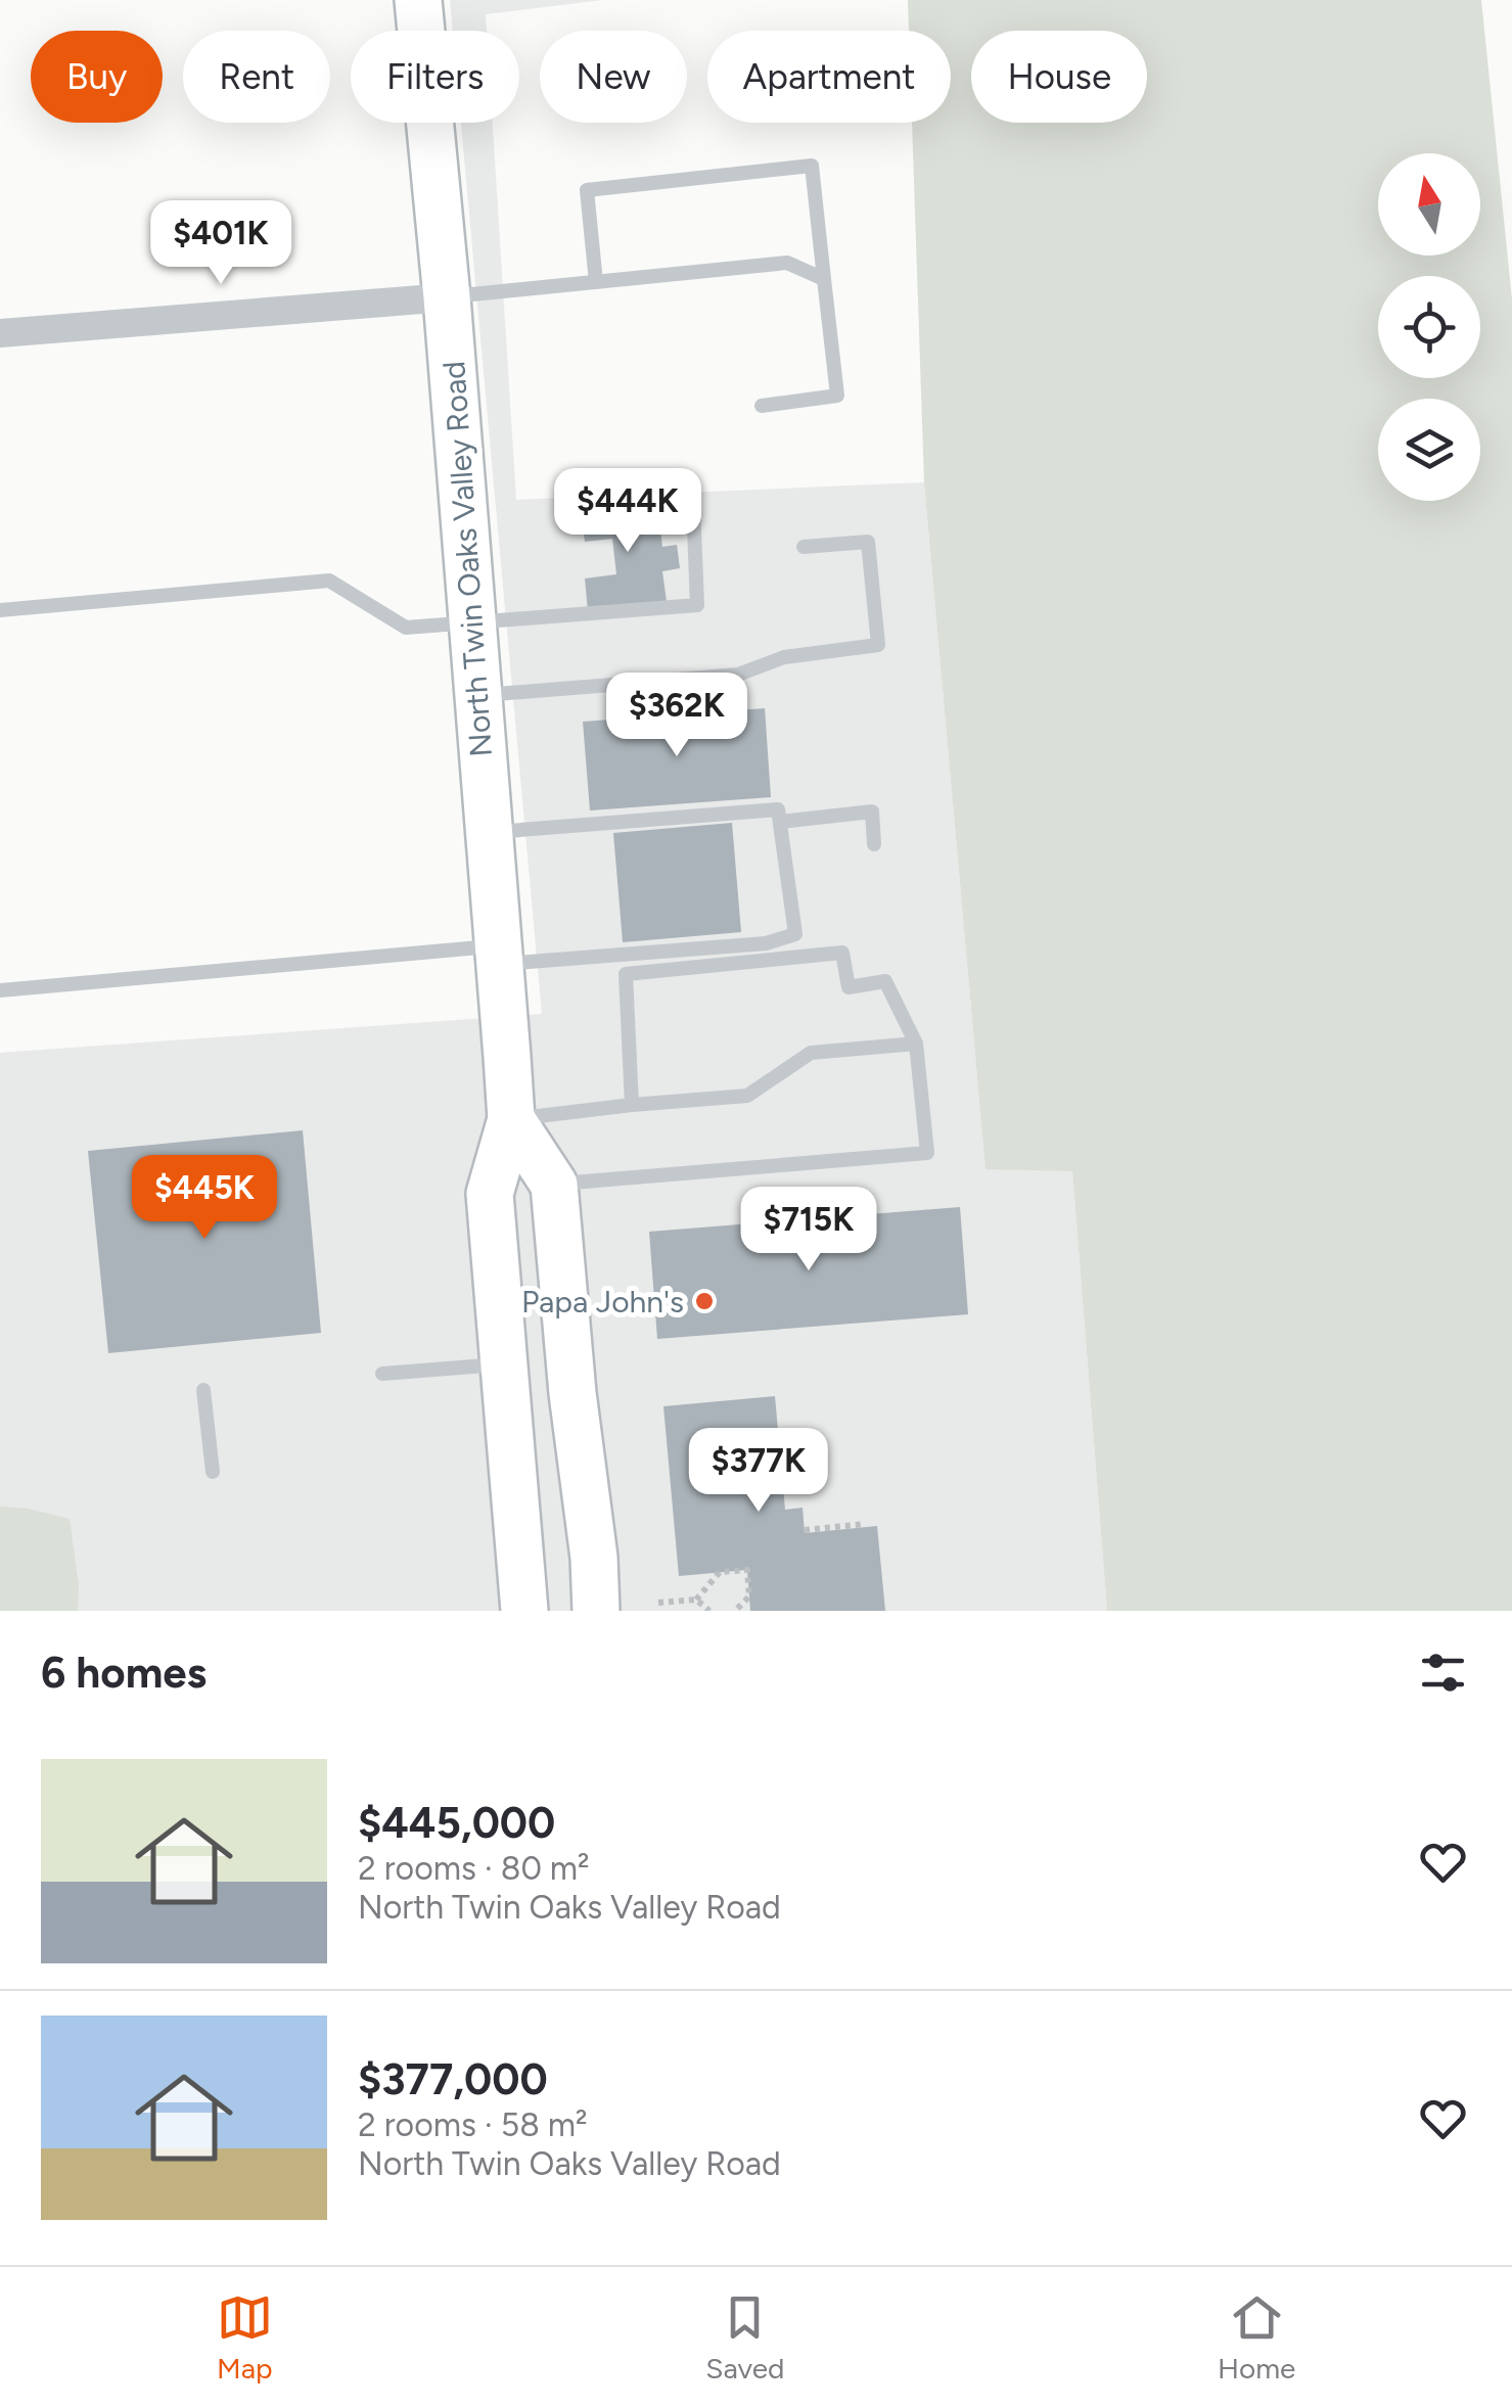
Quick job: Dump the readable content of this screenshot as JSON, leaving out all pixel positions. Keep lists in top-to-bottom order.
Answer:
{
  "streets": {
    "main road": ["North Twin Oaks Valley Road"]
  },
  "places": ["Papa John's"],
  "north": "top",
  "page": {
    "chip": [
      "Buy",
      "Rent",
      "Filters",
      "New",
      "Apartment",
      "House"
    ],
    "price": [
      "$401K",
      "$444K",
      "$362K",
      "$445K",
      "$715K",
      "$377K"
    ],
    "heading": "6 homes",
    "list": [
      {
        "name": "$445,000",
        "note": "2 rooms · 80 m² · North Twin Oaks Valley Road"
      },
      {
        "name": "$377,000",
        "note": "2 rooms · 58 m² · North Twin Oaks Valley Road"
      }
    ],
    "tabs": ["Map", "Saved", "Home"]
  }
}
